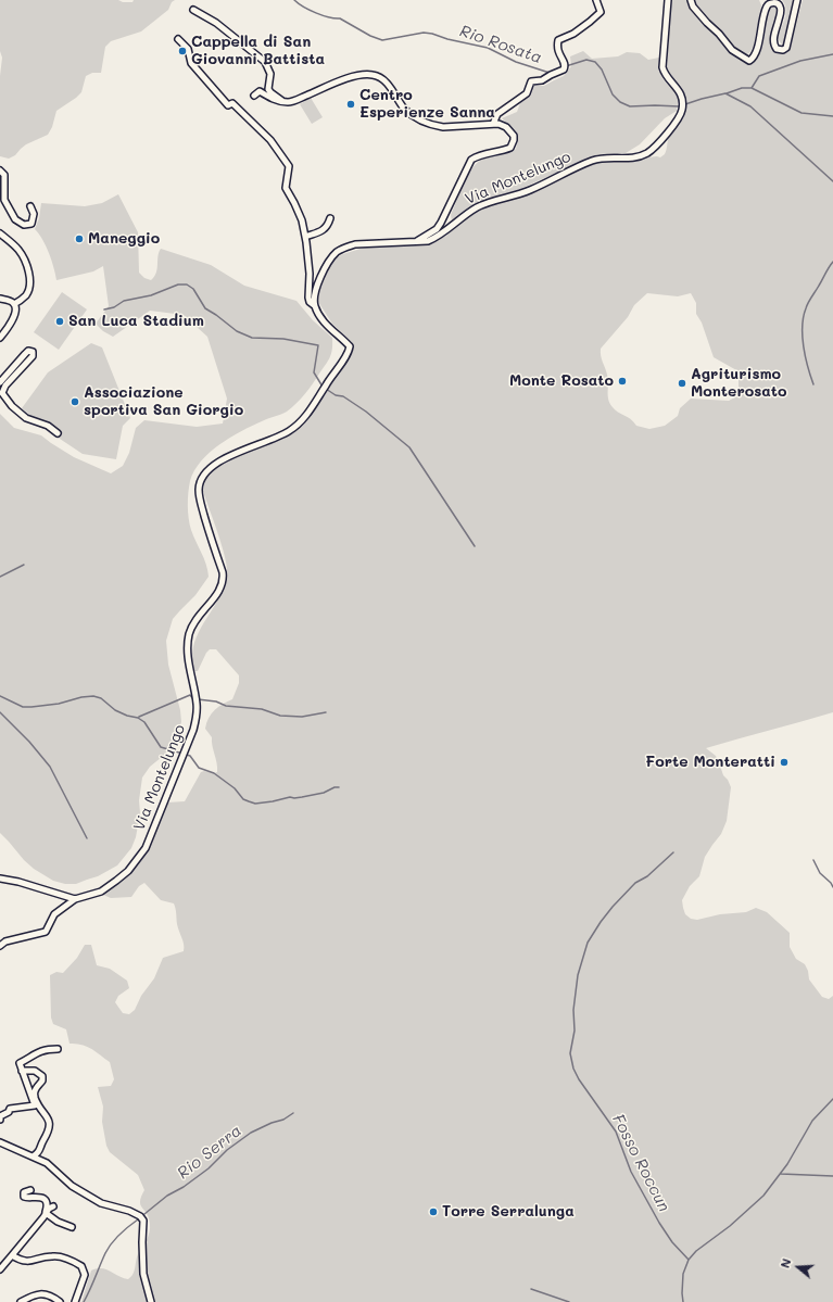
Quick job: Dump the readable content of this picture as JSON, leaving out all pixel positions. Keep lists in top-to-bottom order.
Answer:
{
  "streets": {
    "street": ["Via Montelungo"]
  },
  "water": ["Rio Rosata", "Rio Serra", "Fosso Roccun"],
  "places": [
    "Cappella di San Giovanni Battista",
    "Centro Esperienze Sanna",
    "Maneggio",
    "San Luca Stadium",
    "Monte Rosato",
    "Agriturismo Monterosato",
    "Associazione sportiva San Giorgio",
    "Forte Monteratti",
    "Torre Serralunga"
  ],
  "north": "left"
}
